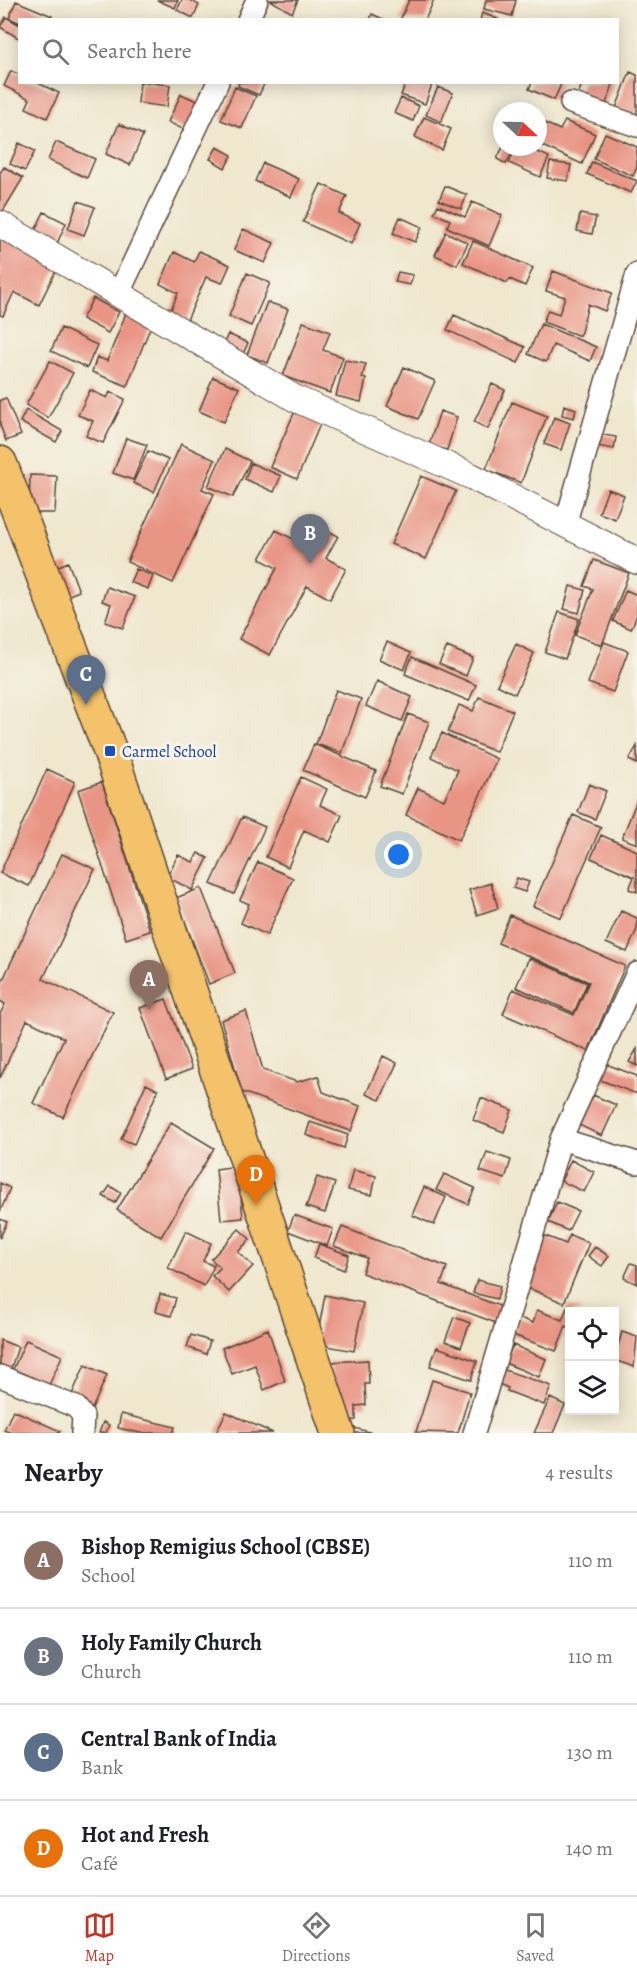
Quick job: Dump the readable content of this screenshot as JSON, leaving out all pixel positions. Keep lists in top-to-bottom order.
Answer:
{
  "places": {
    "transit": ["Carmel School"]
  },
  "north": "right",
  "page": {
    "search": "Search here",
    "pins": [
      "B",
      "C",
      "A",
      "D"
    ],
    "heading": ["Nearby", "4 results"],
    "list": [
      {
        "mark": "A",
        "name": "Bishop Remigius School (CBSE)",
        "note": "School",
        "value": "110 m"
      },
      {
        "mark": "B",
        "name": "Holy Family Church",
        "note": "Church",
        "value": "110 m"
      },
      {
        "mark": "C",
        "name": "Central Bank of India",
        "note": "Bank",
        "value": "130 m"
      },
      {
        "mark": "D",
        "name": "Hot and Fresh",
        "note": "Café",
        "value": "140 m"
      }
    ],
    "nav": ["Map", "Directions", "Saved"]
  }
}
